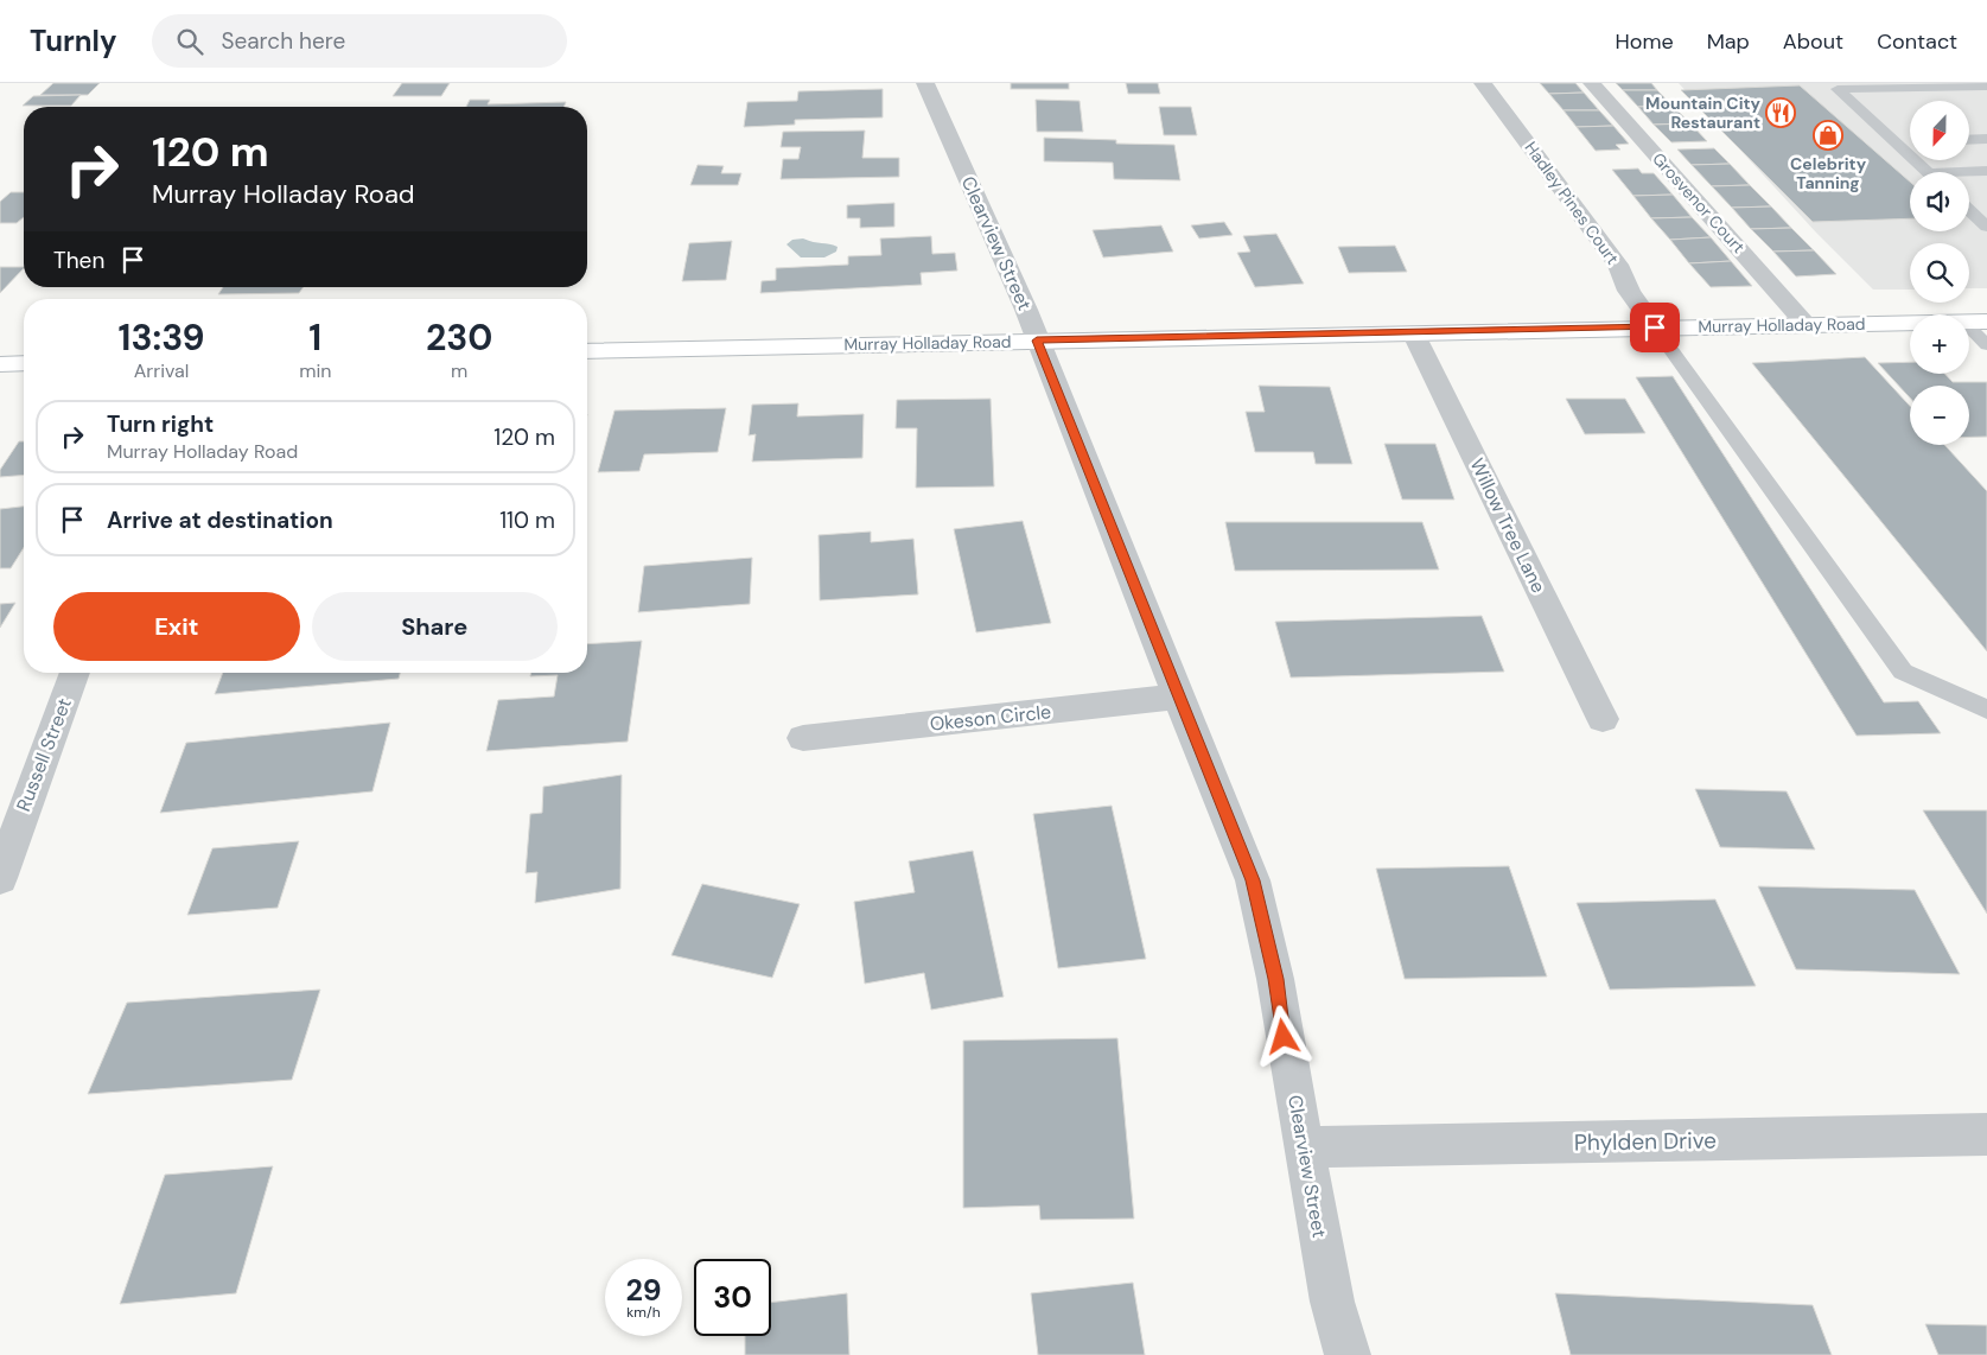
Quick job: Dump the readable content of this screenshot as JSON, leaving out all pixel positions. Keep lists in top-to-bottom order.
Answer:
{
  "streets": {
    "street": [
      "Hadley Pines Court",
      "Grosvenor Court",
      "Clearview Street",
      "Murray Holladay Road",
      "Willow Tree Lane",
      "Okeson Circle",
      "Russell Street",
      "Phylden Drive"
    ]
  },
  "crossings": [
    ["Hadley Pines Court", "Murray Holladay Road"],
    ["Grosvenor Court", "Murray Holladay Road"],
    ["Clearview Street", "Murray Holladay Road"],
    ["Clearview Street", "Okeson Circle"],
    ["Clearview Street", "Phylden Drive"],
    ["Murray Holladay Road", "Willow Tree Lane"]
  ],
  "places": {
    "restaurant": ["Mountain City Restaurant"],
    "shop": ["Celebrity Tanning"]
  },
  "north": "bottom",
  "page": {
    "header": "Turnly",
    "search": "Search here",
    "nav": [
      "Home",
      "Map",
      "About",
      "Contact"
    ],
    "map_buttons": ["+", "−"],
    "turn": ["120 m", "Murray Holladay Road"],
    "then": "Then",
    "eta": [
      "13:39",
      "Arrival",
      "1",
      "min",
      "230",
      "m"
    ],
    "list": [
      {
        "name": "Turn right",
        "note": "Murray Holladay Road",
        "value": "120 m"
      },
      {
        "name": "Arrive at destination",
        "value": "110 m"
      }
    ],
    "buttons": ["Exit", "Share"],
    "speed": "29 km/h",
    "limit": "30"
  }
}
